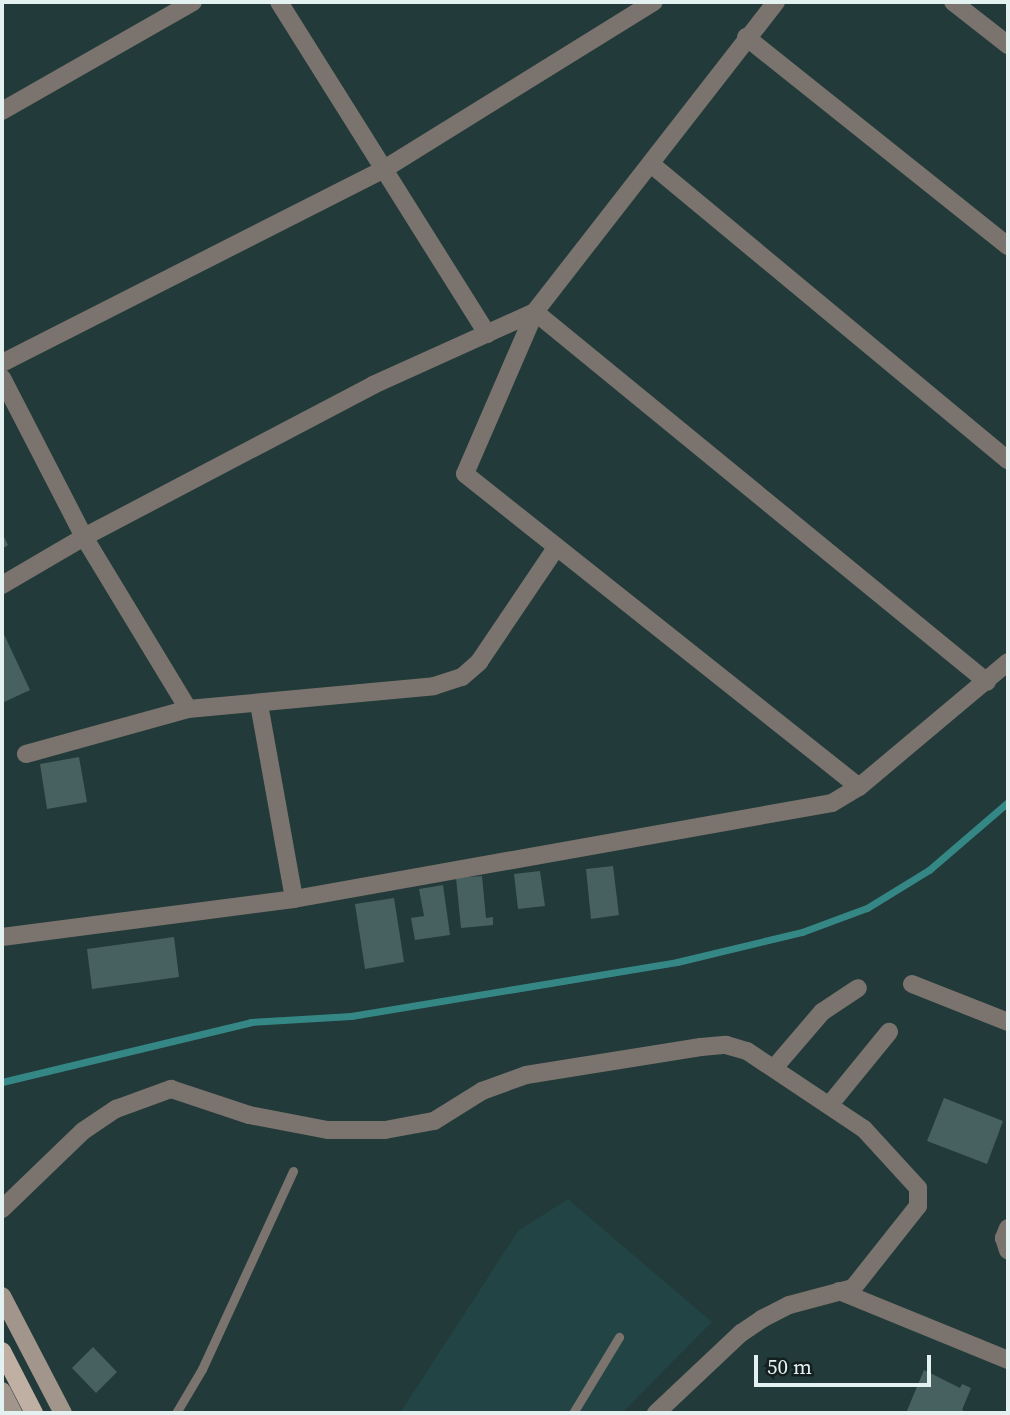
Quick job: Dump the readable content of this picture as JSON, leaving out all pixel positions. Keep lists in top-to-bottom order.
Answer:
{
  "scale_bar": "50 m"
}
